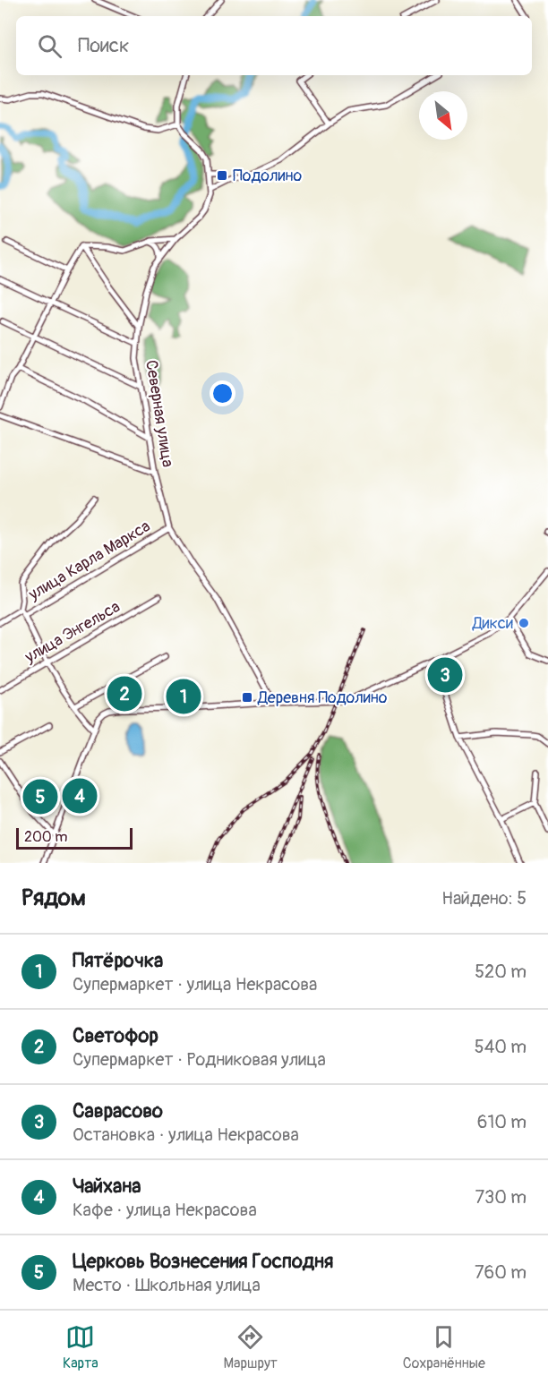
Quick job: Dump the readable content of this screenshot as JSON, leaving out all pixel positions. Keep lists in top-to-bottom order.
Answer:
{
  "streets": {
    "street": ["Северная улица", "улица Карла Маркса", "улица Энгельса"]
  },
  "crossings": [
    ["Северная улица", "улица Карла Маркса"]
  ],
  "places": {
    "transit": ["Подолино", "Деревня Подолино"],
    "other": ["Дикси"]
  },
  "scale_bar": "200 m",
  "north": "bottom right",
  "page": {
    "search": "Поиск",
    "pins": [
      "3",
      "2",
      "1",
      "4",
      "5"
    ],
    "scale": "200 m",
    "heading": ["Рядом", "Найдено: 5"],
    "list": [
      {
        "mark": "1",
        "name": "Пятёрочка",
        "note": "Супермаркет · улица Некрасова",
        "value": "520 m"
      },
      {
        "mark": "2",
        "name": "Светофор",
        "note": "Супермаркет · Родниковая улица",
        "value": "540 m"
      },
      {
        "mark": "3",
        "name": "Саврасово",
        "note": "Остановка · улица Некрасова",
        "value": "610 m"
      },
      {
        "mark": "4",
        "name": "Чайхана",
        "note": "Кафе · улица Некрасова",
        "value": "730 m"
      },
      {
        "mark": "5",
        "name": "Церковь Вознесения Господня",
        "note": "Место · Школьная улица",
        "value": "760 m"
      }
    ],
    "nav": ["Карта", "Маршрут", "Сохранённые"]
  }
}
